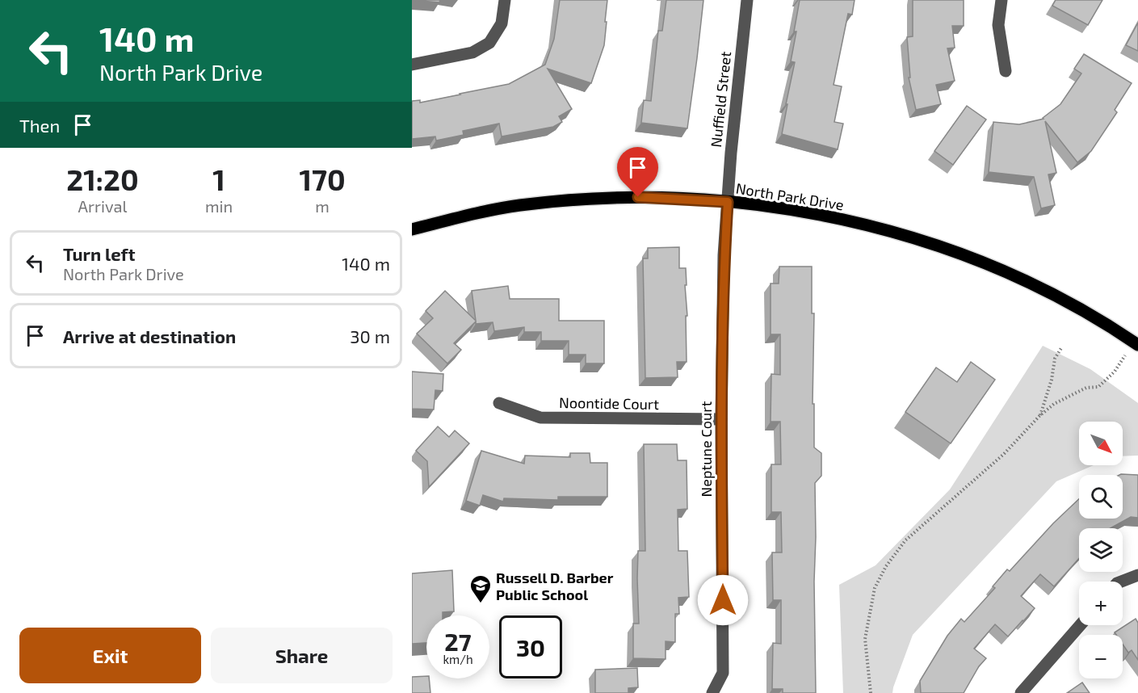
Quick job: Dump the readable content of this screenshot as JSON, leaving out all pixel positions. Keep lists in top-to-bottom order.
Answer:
{
  "streets": {
    "main road": ["North Park Drive"],
    "street": ["Nuffield Street", "Noontide Court", "Neptune Court"]
  },
  "crossings": [
    ["Nuffield Street", "North Park Drive"],
    ["Nuffield Street", "Neptune Court"],
    ["North Park Drive", "Neptune Court"],
    ["Noontide Court", "Neptune Court"]
  ],
  "places": {
    "school or university": ["Russell D. Barber Public School"]
  },
  "north": "bottom right",
  "page": {
    "turn": ["140 m", "North Park Drive"],
    "then": "Then",
    "eta": [
      "21:20",
      "Arrival",
      "1",
      "min",
      "170",
      "m"
    ],
    "list": [
      {
        "name": "Turn left",
        "note": "North Park Drive",
        "value": "140 m"
      },
      {
        "name": "Arrive at destination",
        "value": "30 m"
      }
    ],
    "map_buttons": ["+", "−"],
    "speed": "27 km/h",
    "limit": "30",
    "buttons": ["Exit", "Share"]
  }
}
